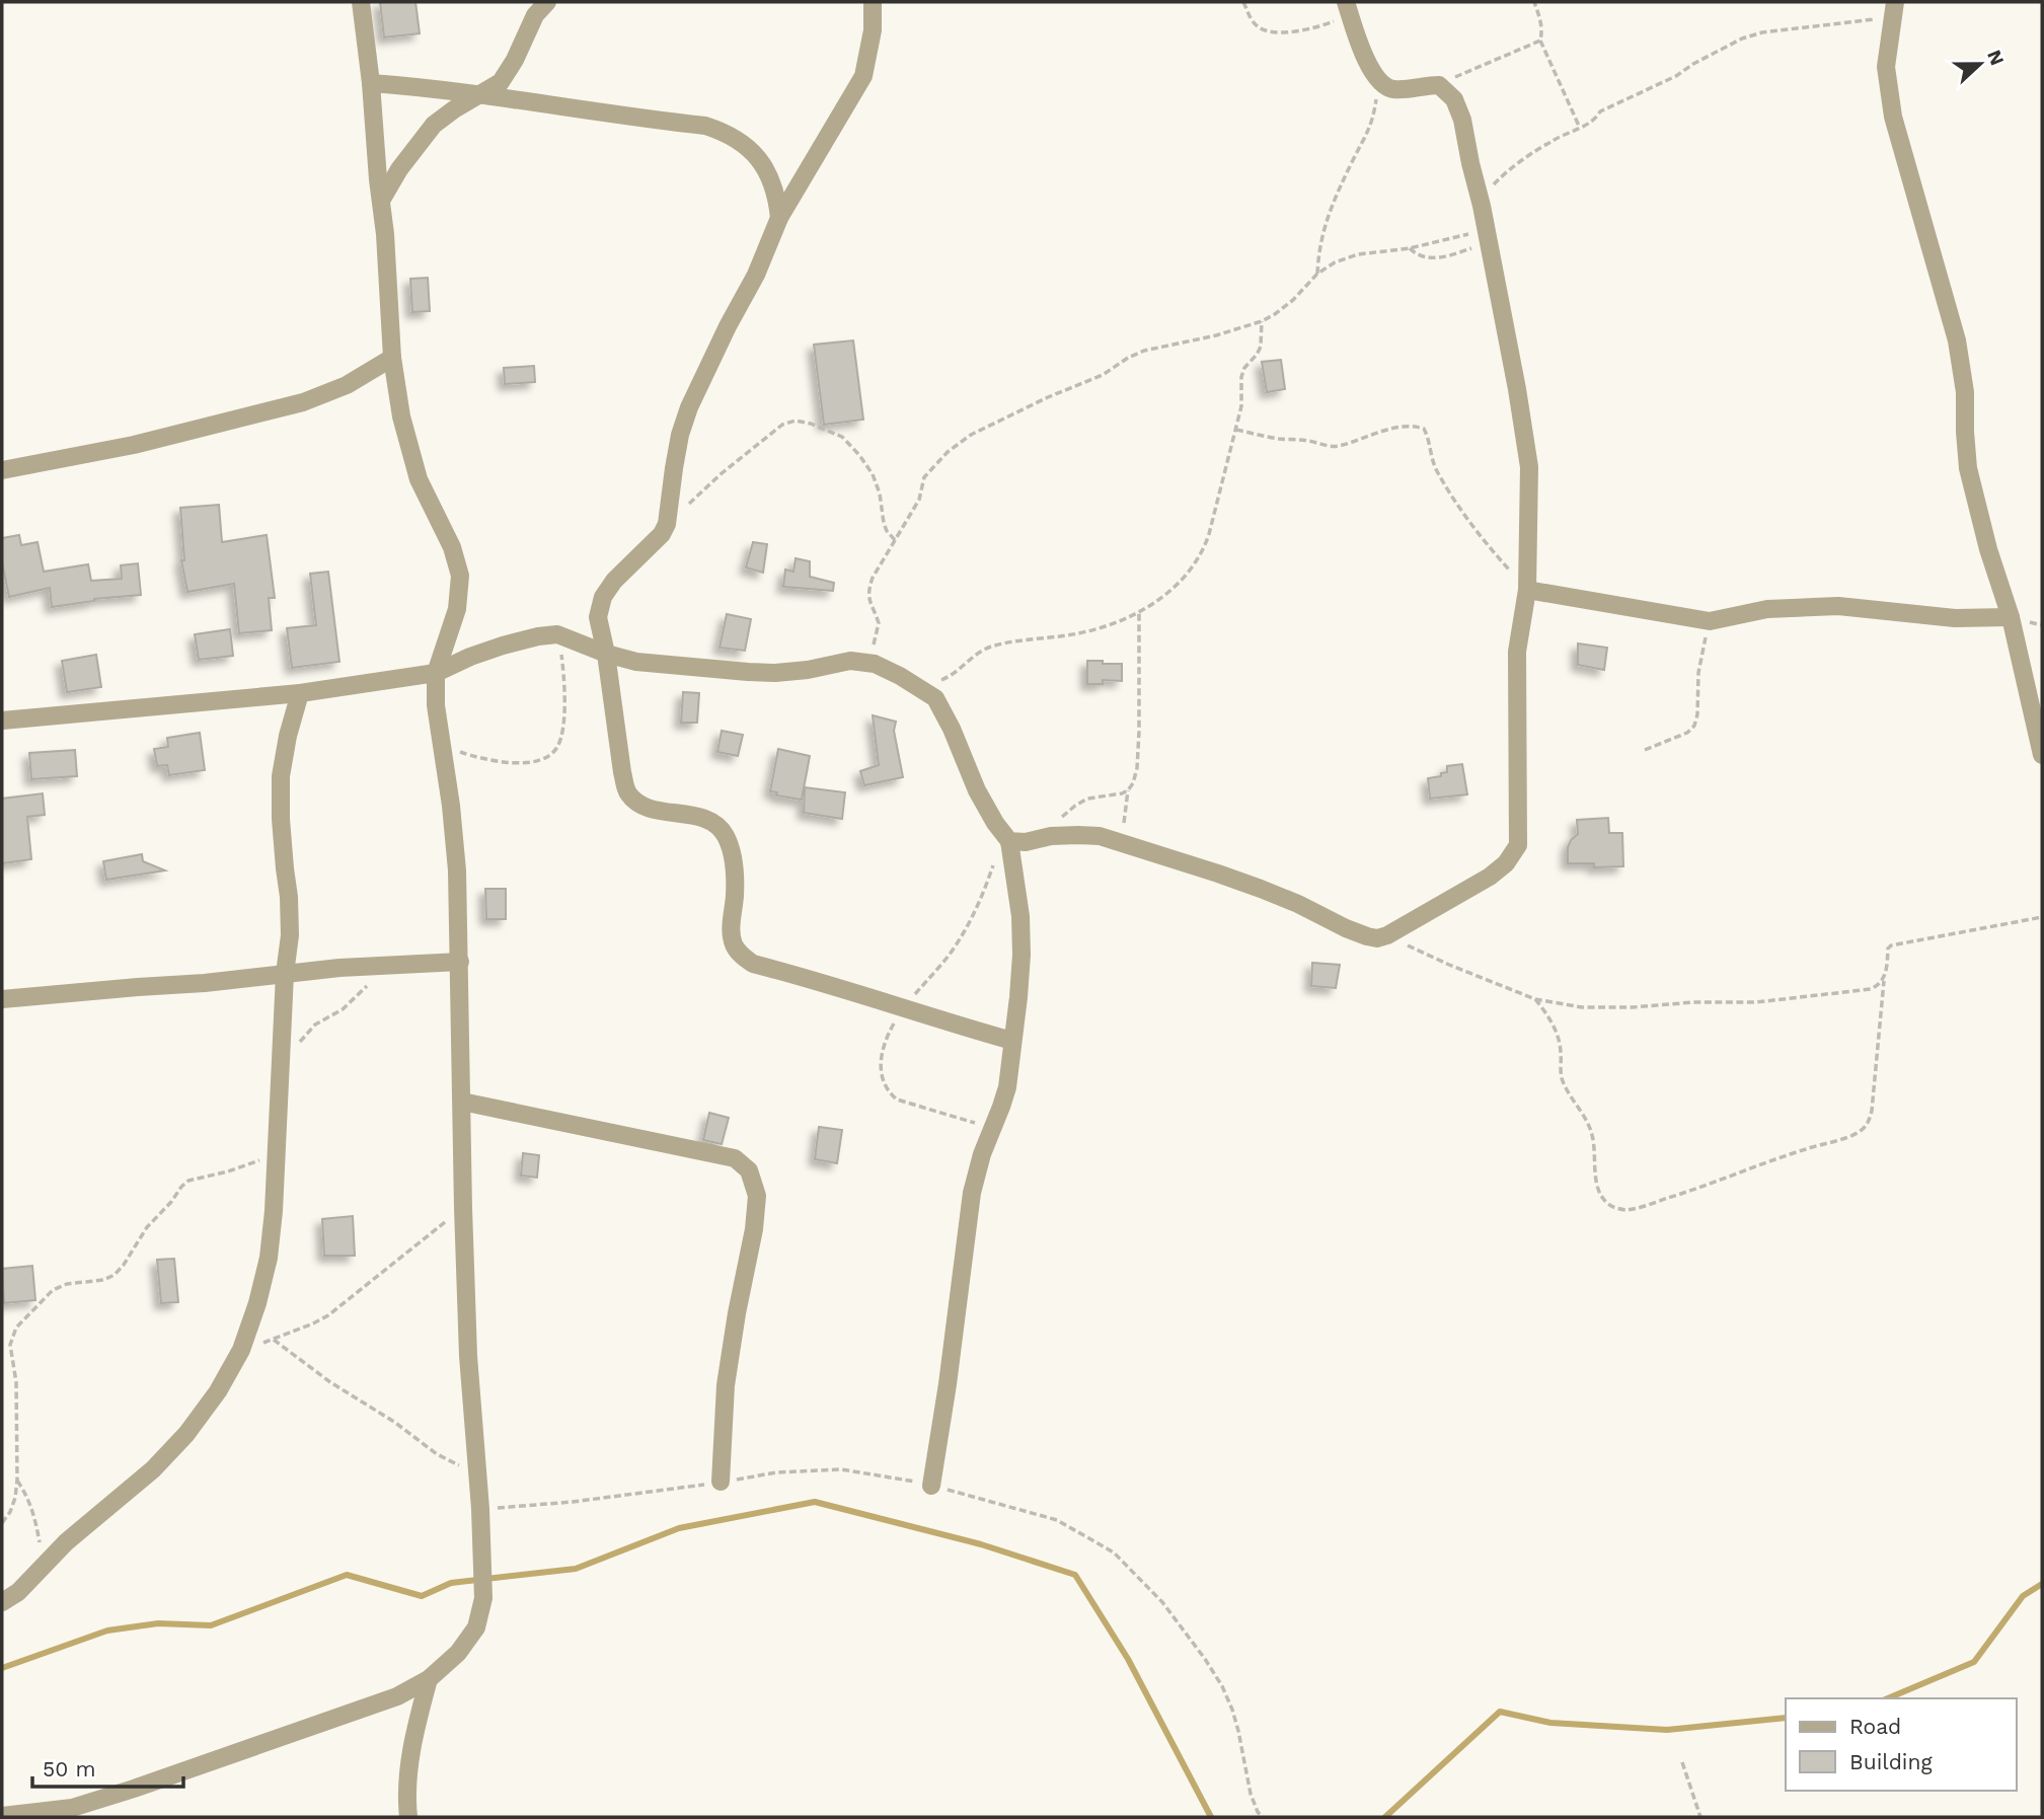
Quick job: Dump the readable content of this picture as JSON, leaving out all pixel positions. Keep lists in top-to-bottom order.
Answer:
{
  "legend": ["Road", "Building"],
  "scale_bar": "50 m",
  "north": "right"
}
